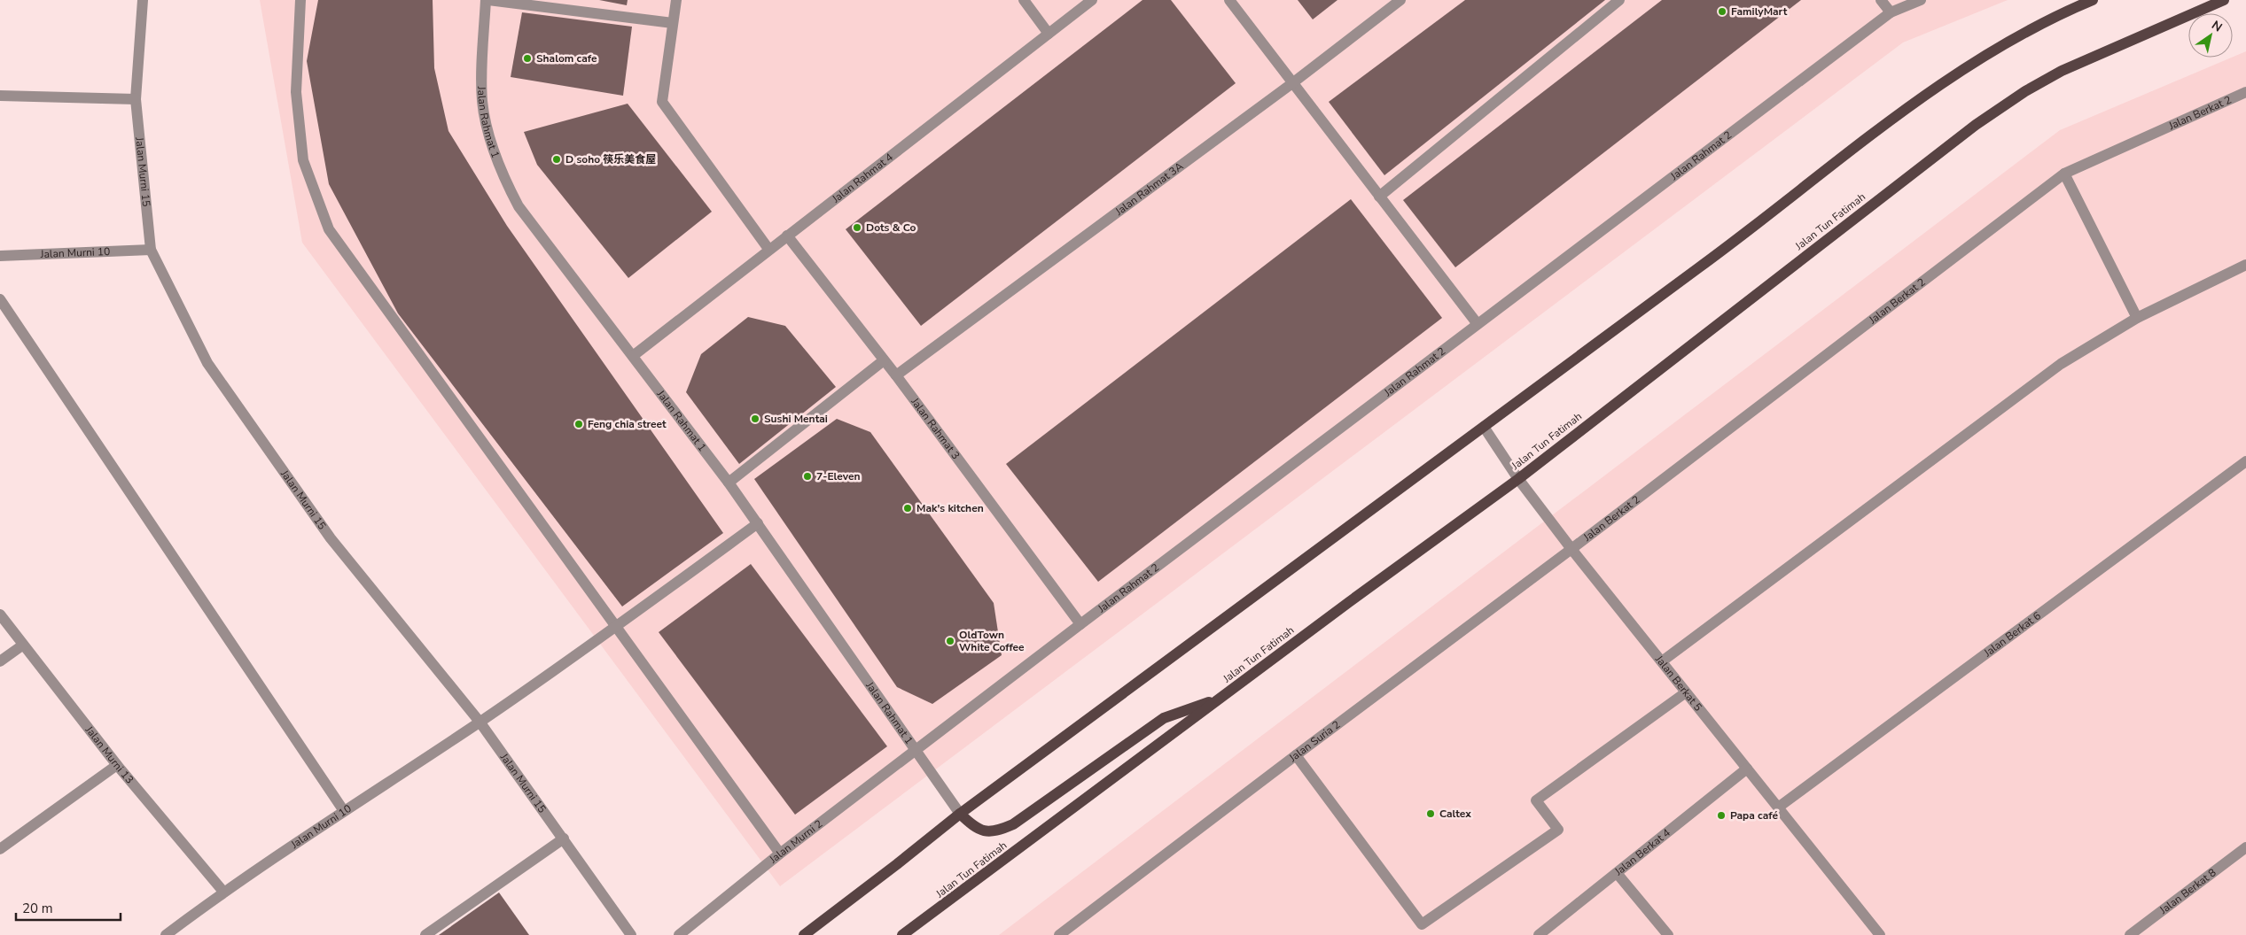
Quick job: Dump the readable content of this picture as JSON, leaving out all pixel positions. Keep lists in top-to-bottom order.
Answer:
{
  "streets": {
    "main road": ["Jalan Tun Fatimah"],
    "street": [
      "Jalan Berkat 2",
      "Jalan Rahmat 1",
      "Jalan Rahmat 2",
      "Jalan Murni 15",
      "Jalan Rahmat 4",
      "Jalan Rahmat 3A",
      "Jalan Murni 10",
      "Jalan Rahmat 3",
      "Jalan Berkat 6",
      "Jalan Berkat 5",
      "Jalan Suria 2",
      "Jalan Murni 13",
      "Jalan Murni 2",
      "Jalan Berkat 4",
      "Jalan Berkat 8"
    ]
  },
  "crossings": [
    ["Jalan Berkat 2", "Jalan Berkat 5"],
    ["Jalan Berkat 2", "Jalan Suria 2"],
    ["Jalan Rahmat 1", "Jalan Rahmat 2"],
    ["Jalan Rahmat 1", "Jalan Rahmat 4"],
    ["Jalan Rahmat 1", "Jalan Murni 10"],
    ["Jalan Rahmat 1", "Jalan Murni 2"],
    ["Jalan Rahmat 2", "Jalan Rahmat 3"],
    ["Jalan Rahmat 2", "Jalan Murni 2"],
    ["Jalan Murni 15", "Jalan Murni 10"],
    ["Jalan Rahmat 4", "Jalan Rahmat 3"],
    ["Jalan Rahmat 3A", "Jalan Rahmat 3"],
    ["Jalan Tun Fatimah", "Jalan Berkat 5"],
    ["Jalan Murni 10", "Jalan Murni 13"],
    ["Jalan Berkat 6", "Jalan Berkat 5"],
    ["Jalan Berkat 5", "Jalan Suria 2"],
    ["Jalan Berkat 5", "Jalan Berkat 4"]
  ],
  "places": [
    "FamilyMart",
    "Shalom cafe",
    "D soho 筷乐美食屋",
    "Dots & Co",
    "Sushi Mentai",
    "Feng chia street",
    "7-Eleven",
    "Mak's kitchen",
    "OldTown White Coffee",
    "Caltex",
    "Papa café"
  ],
  "scale_bar": "20 m",
  "north": "top right"
}
